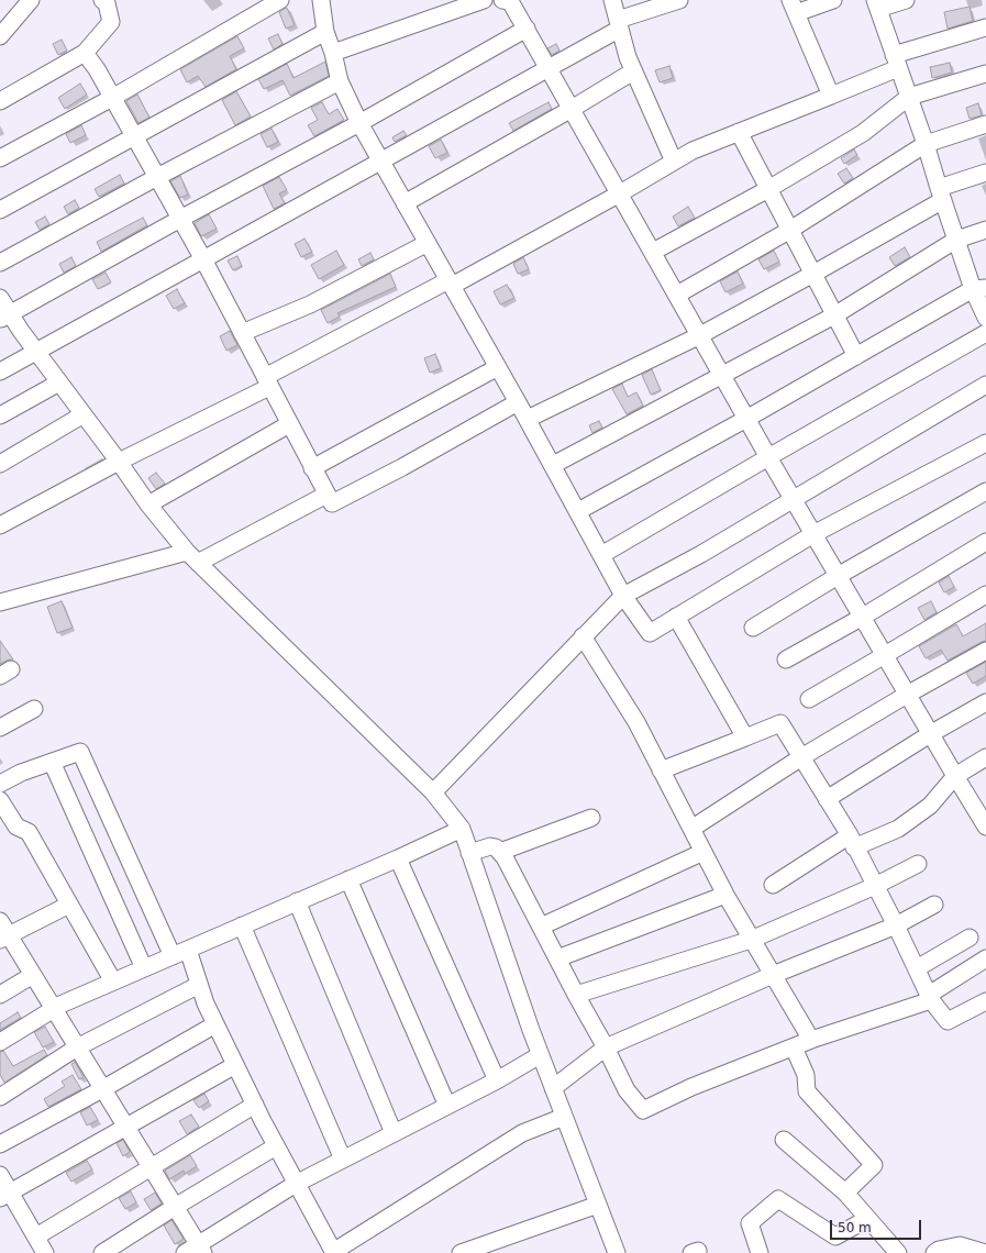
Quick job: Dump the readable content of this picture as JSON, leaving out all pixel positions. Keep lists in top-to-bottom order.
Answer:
{
  "scale_bar": "50 m"
}
